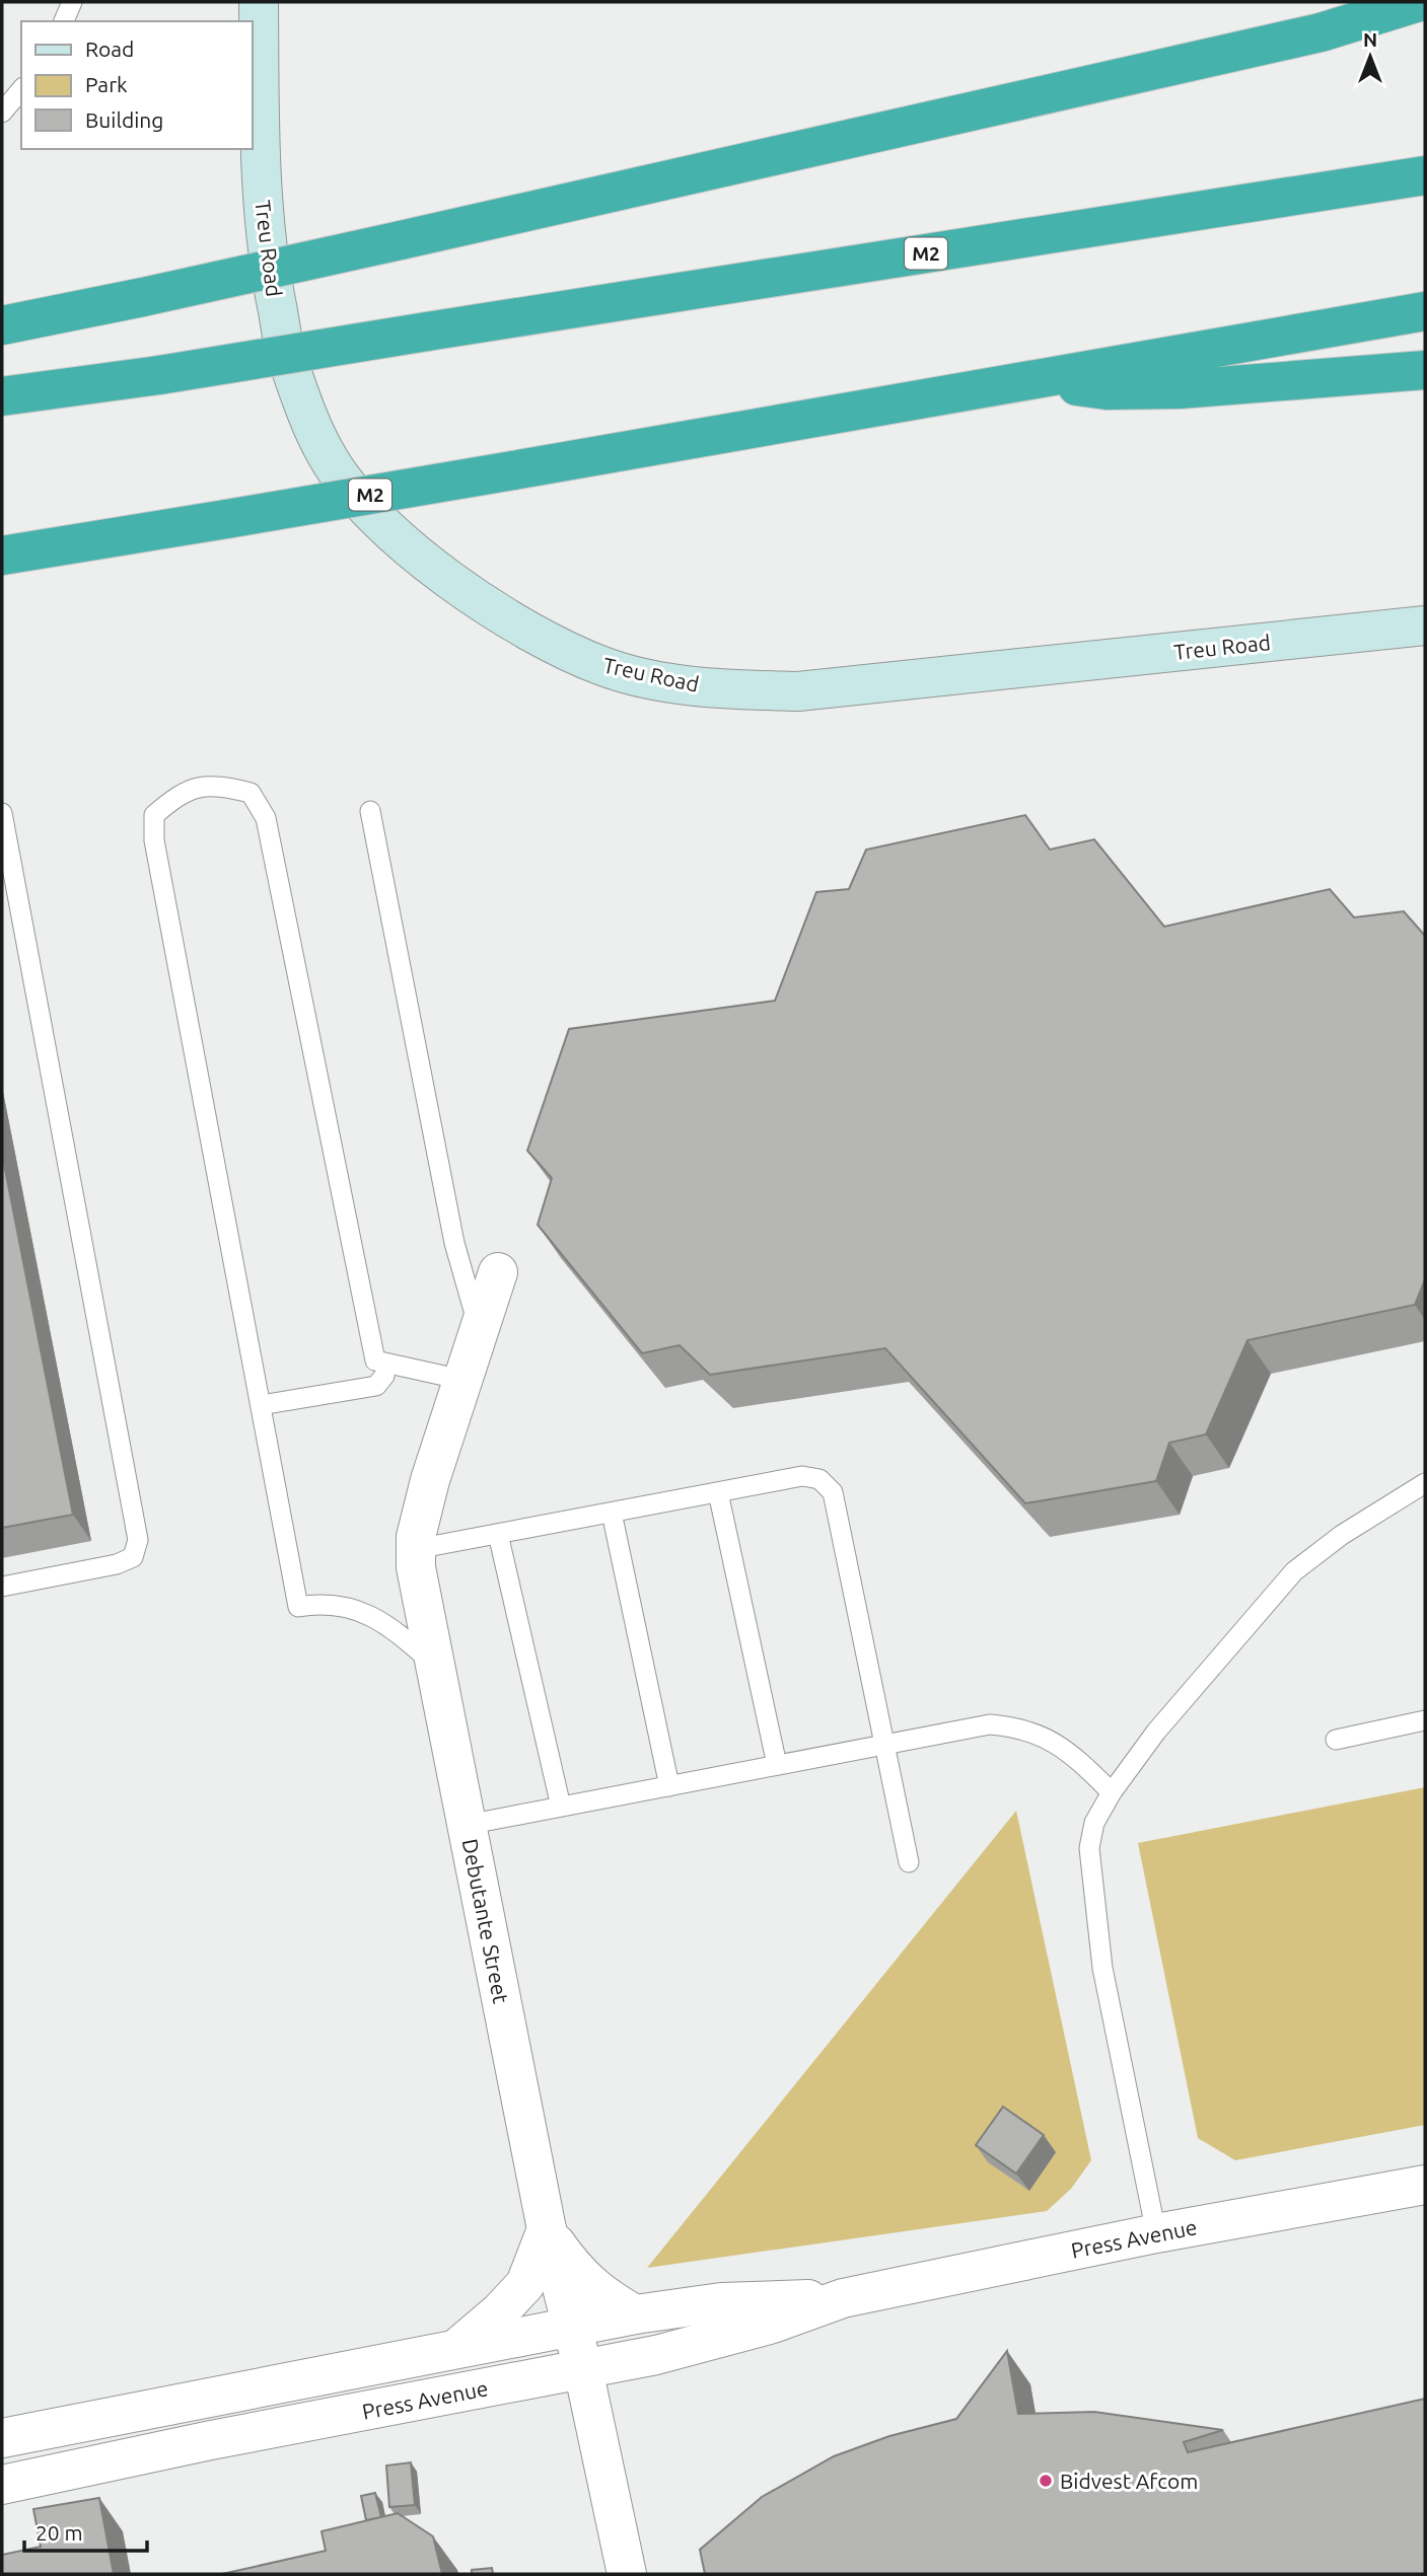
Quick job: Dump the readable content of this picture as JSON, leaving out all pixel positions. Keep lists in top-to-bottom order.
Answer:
{
  "streets": {
    "highway": ["M2"],
    "street": ["Treu Road", "Debutante Street", "Press Avenue"]
  },
  "crossings": [
    ["Debutante Street", "Press Avenue"]
  ],
  "places": ["Bidvest Afcom"],
  "legend": ["Road", "Park", "Building"],
  "scale_bar": "20 m",
  "north": "top"
}
